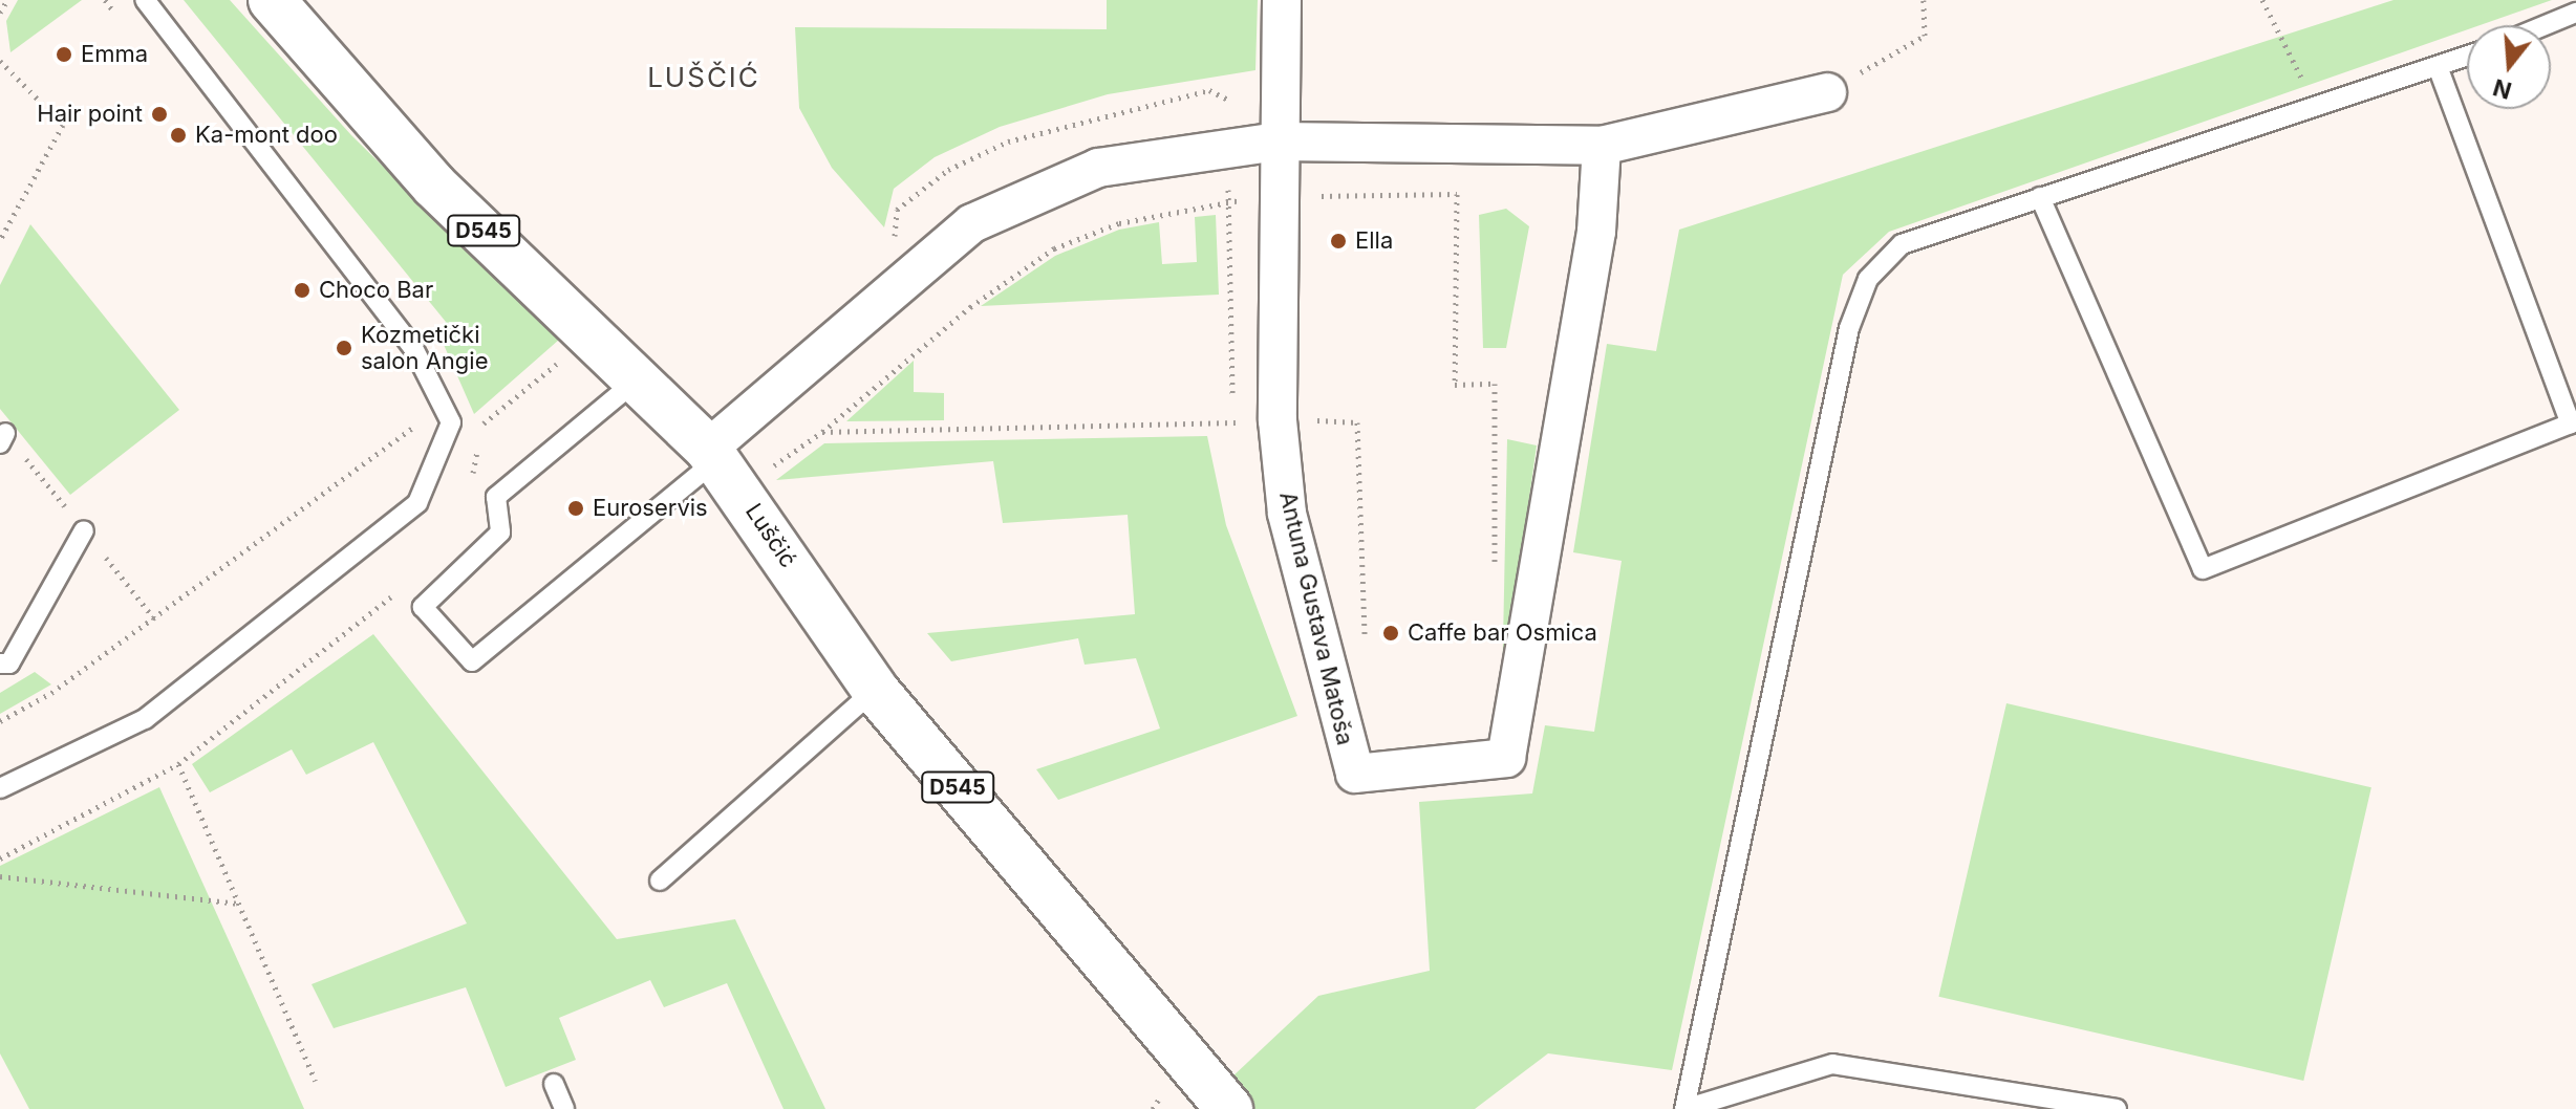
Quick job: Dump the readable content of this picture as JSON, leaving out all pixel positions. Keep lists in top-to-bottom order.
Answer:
{
  "streets": {
    "main road": ["D545", "Luščić"],
    "street": ["Antuna Gustava Matoša"]
  },
  "districts": ["LUŠČIĆ"],
  "places": [
    "Emma",
    "Hair point",
    "Ka-mont doo",
    "Ella",
    "Choco Bar",
    "Kozmetički salon Angie",
    "Euroservis",
    "Caffe bar Osmica"
  ],
  "north": "bottom"
}
